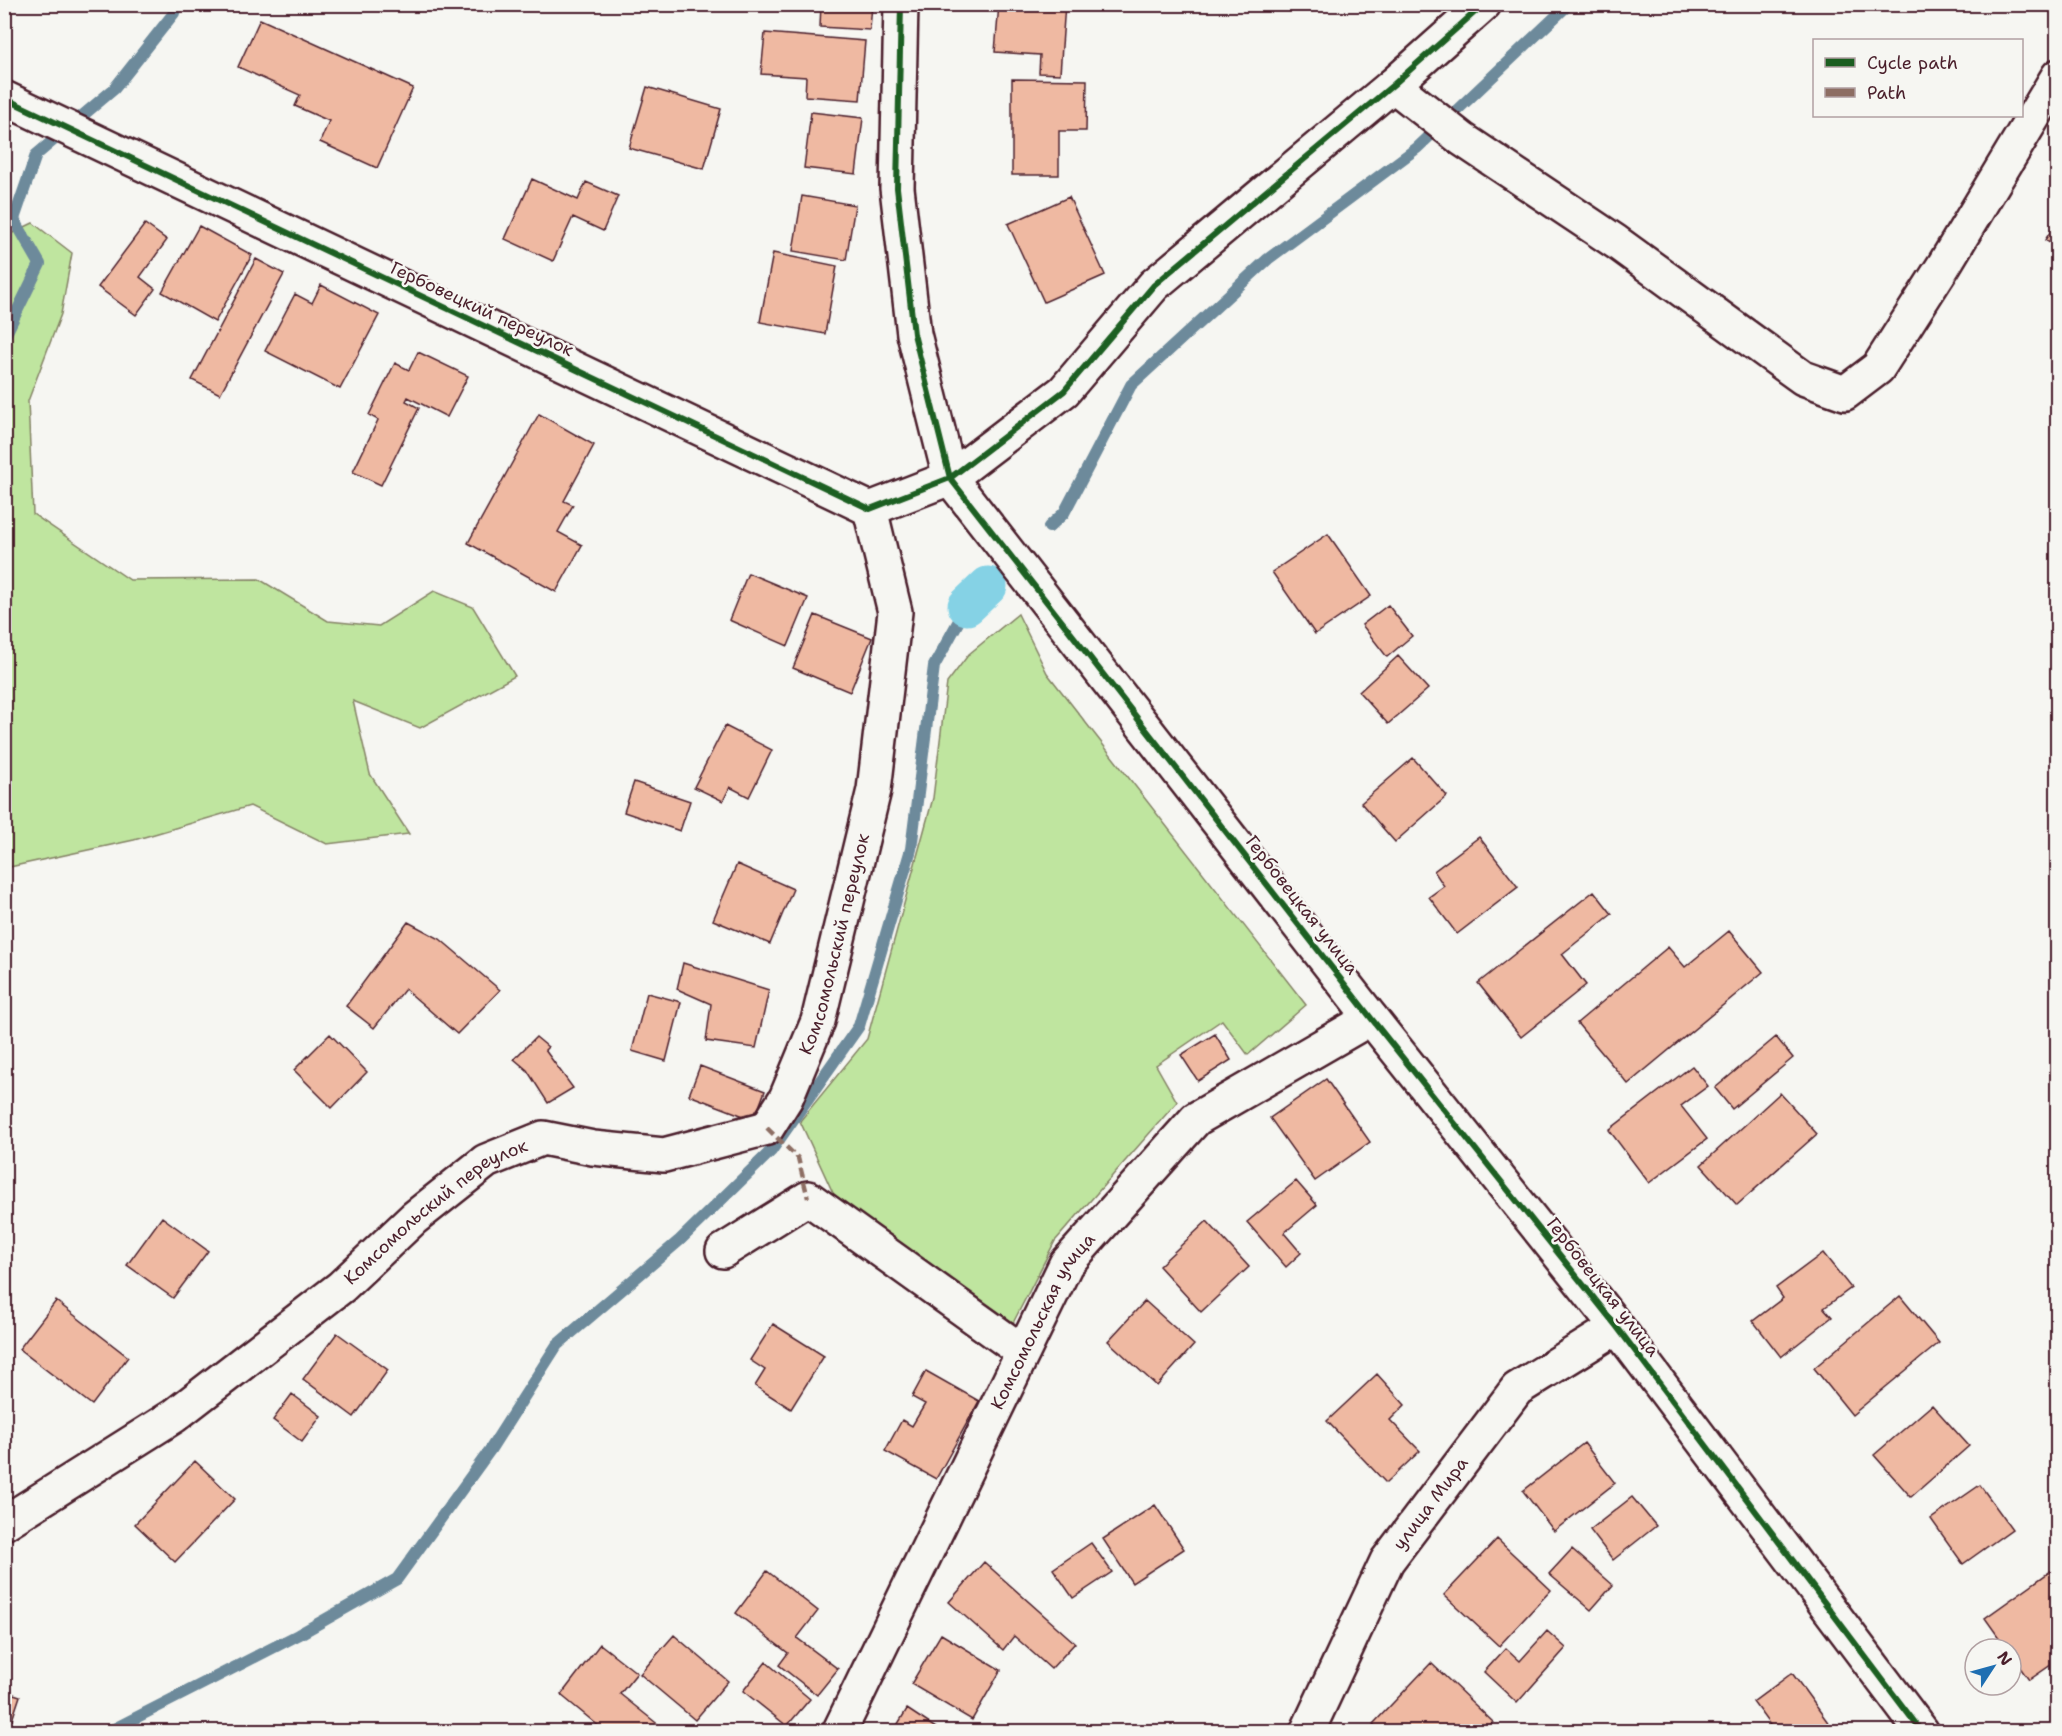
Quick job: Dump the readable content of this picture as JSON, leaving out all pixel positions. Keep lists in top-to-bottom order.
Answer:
{
  "streets": {
    "street": [
      "Гербовецкий переулок",
      "Гербовецкая улица",
      "Комсомольский переулок",
      "Комсомольская улица",
      "улица Мира"
    ]
  },
  "crossings": [
    ["Гербовецкий переулок", "Комсомольский переулок"],
    ["Гербовецкая улица", "Комсомольская улица"],
    ["Гербовецкая улица", "улица Мира"]
  ],
  "legend": ["Cycle path", "Path"],
  "north": "top right"
}
